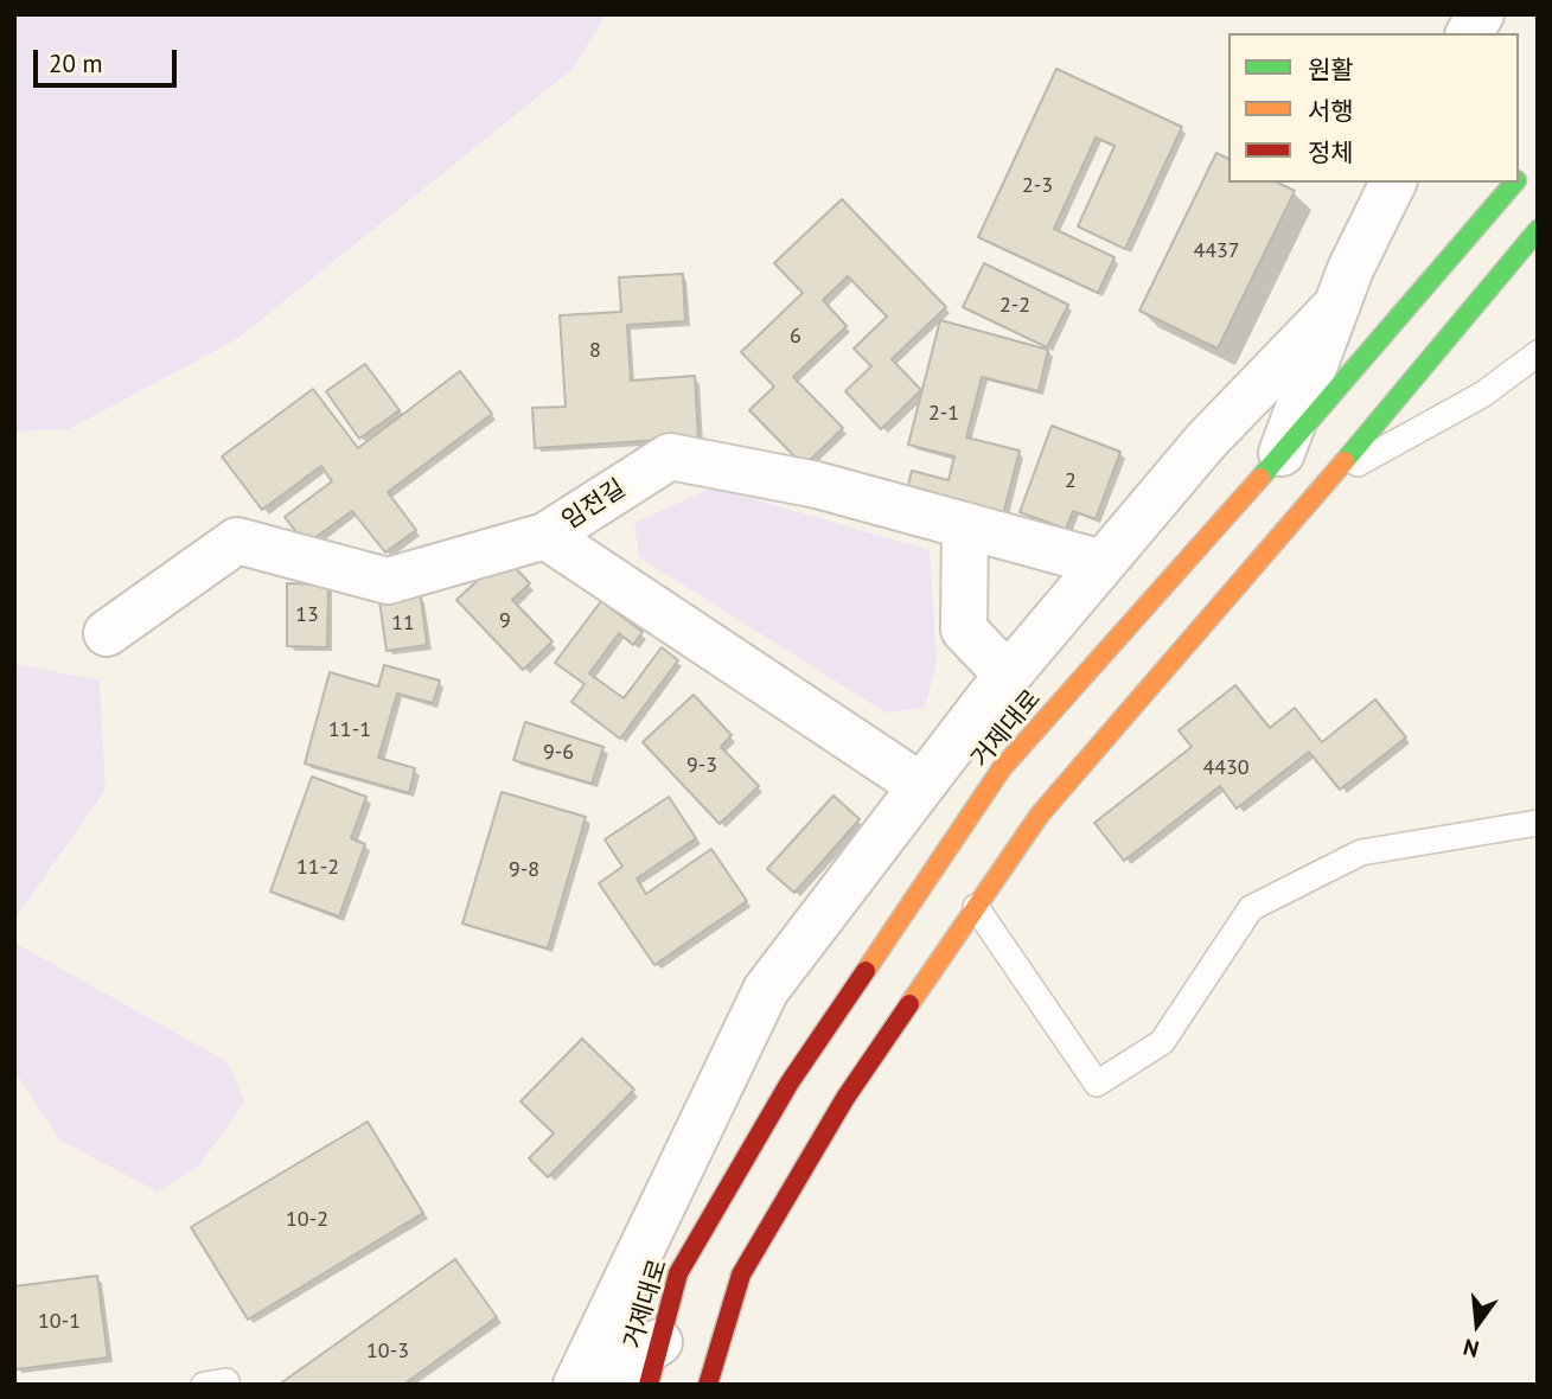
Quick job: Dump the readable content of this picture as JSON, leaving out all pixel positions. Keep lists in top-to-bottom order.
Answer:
{
  "streets": {
    "main road": ["거제대로"],
    "street": ["임전길"]
  },
  "house_numbers": [
    "2-3",
    "4437",
    "2-2",
    "6",
    "8",
    "2-1",
    "2",
    "13",
    "9",
    "11",
    "11-1",
    "9-6",
    "9-3",
    "4430",
    "11-2",
    "9-8",
    "10-2",
    "10-1",
    "10-3"
  ],
  "legend": ["원활", "서행", "정체"],
  "scale_bar": "20 m",
  "north": "bottom"
}
